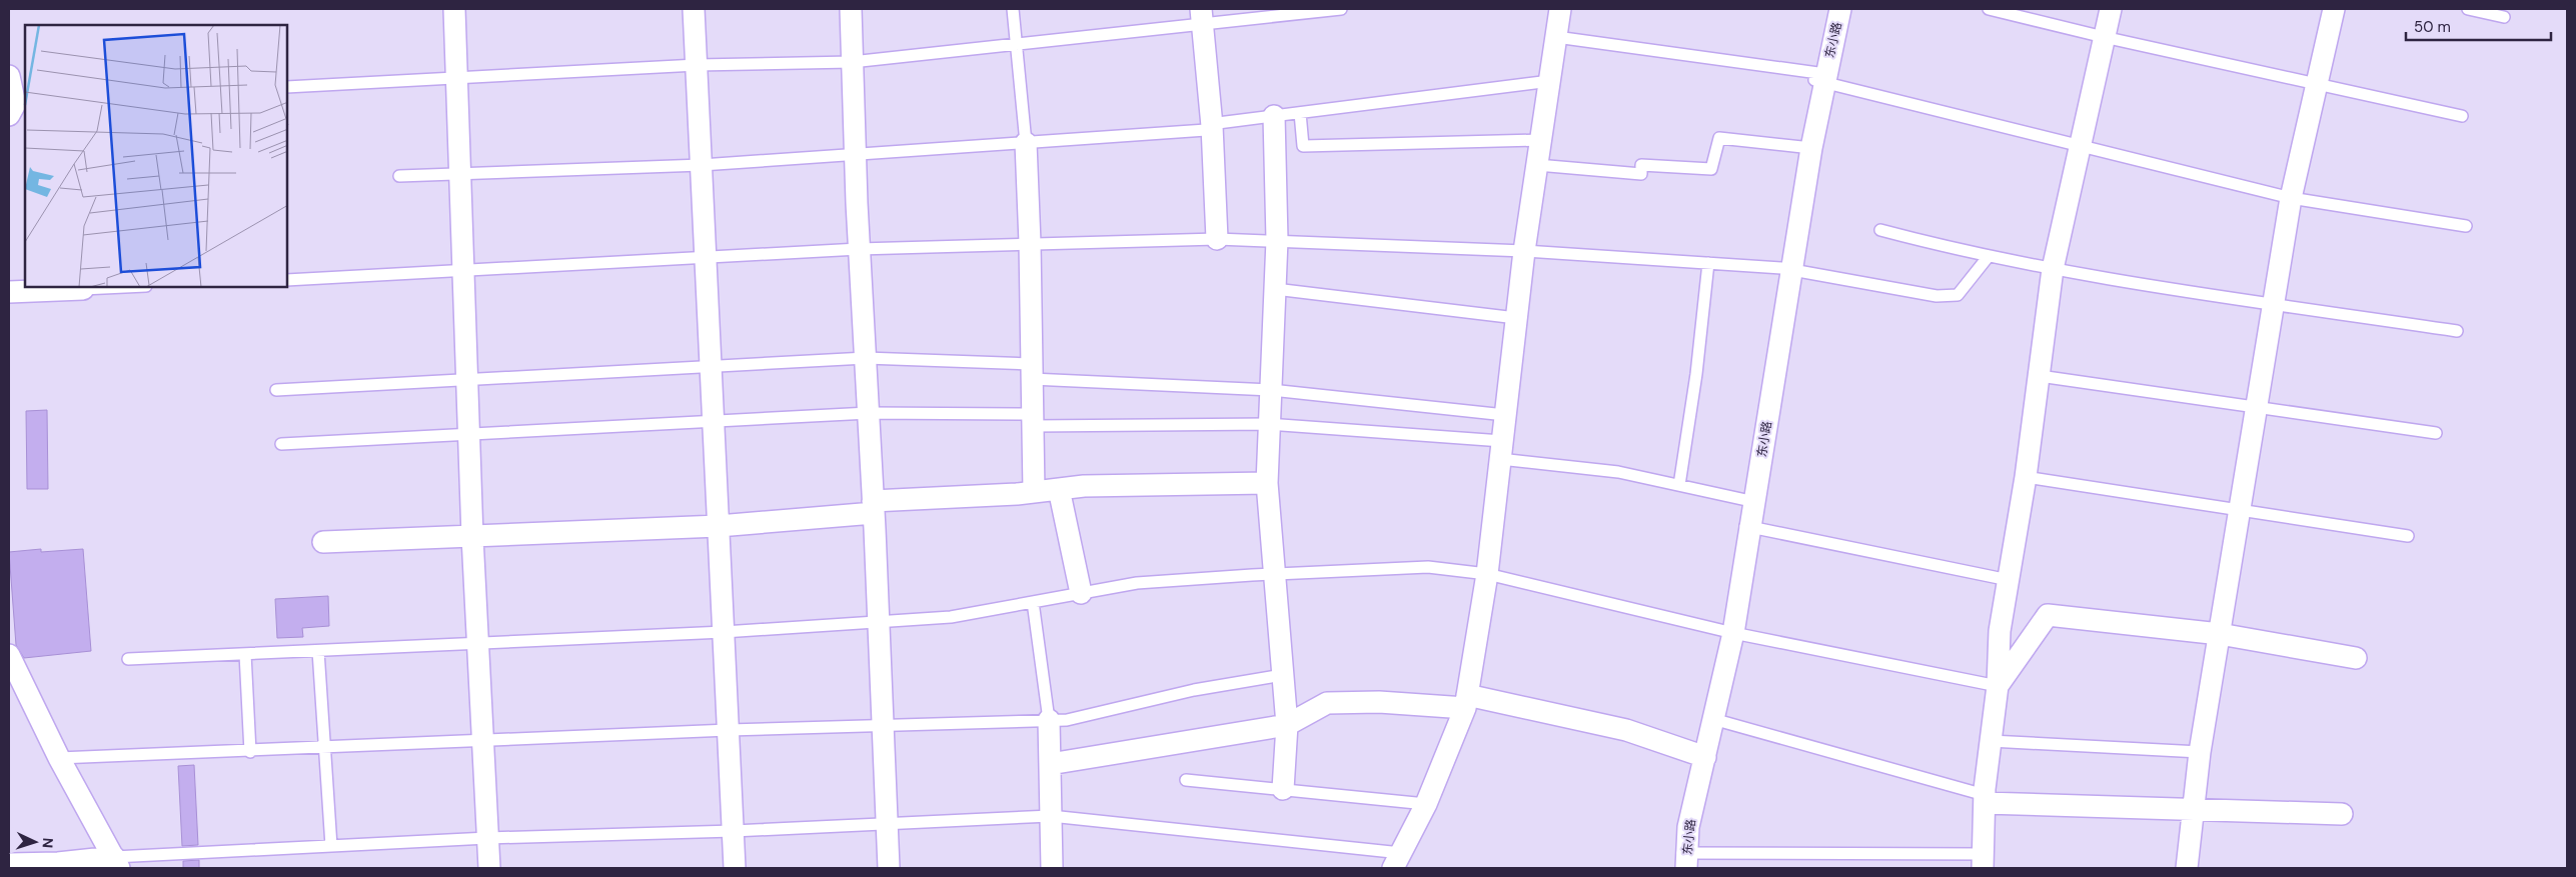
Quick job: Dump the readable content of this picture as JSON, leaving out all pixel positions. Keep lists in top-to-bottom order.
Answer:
{
  "streets": {
    "street": ["东小路"]
  },
  "scale_bar": "50 m",
  "north": "right"
}
